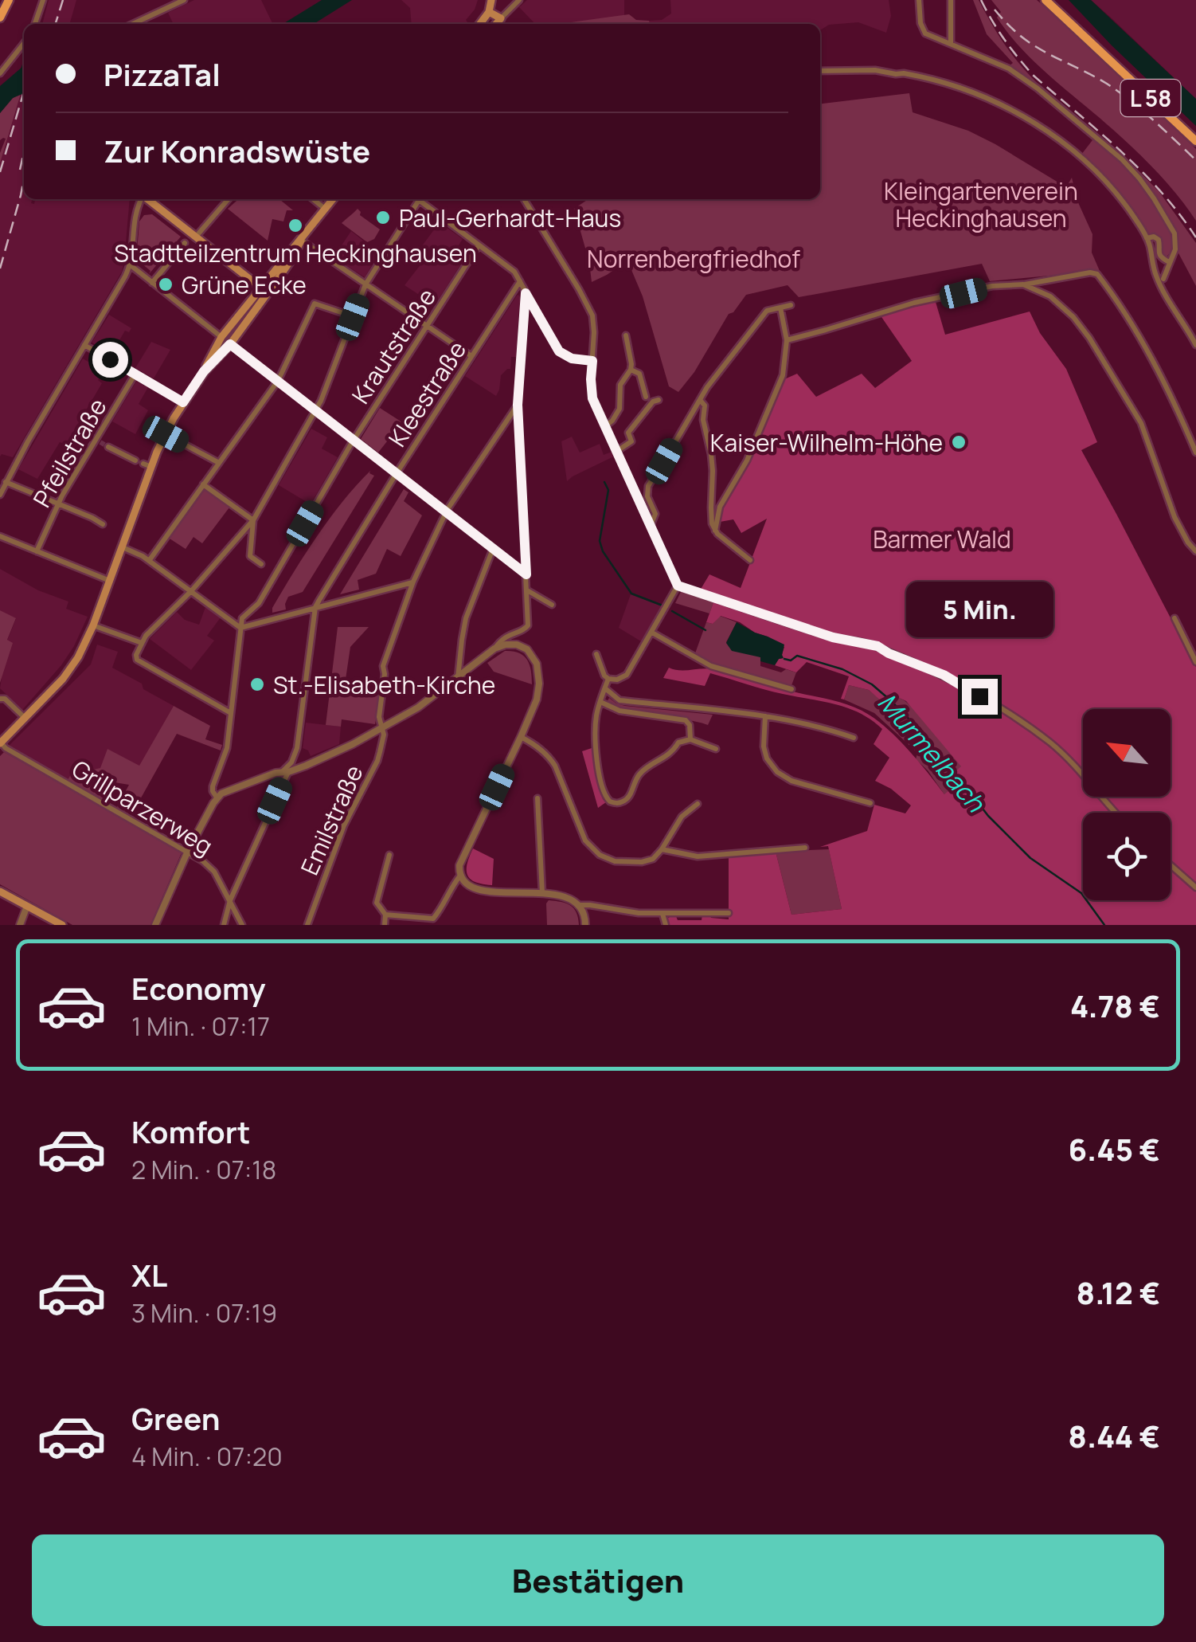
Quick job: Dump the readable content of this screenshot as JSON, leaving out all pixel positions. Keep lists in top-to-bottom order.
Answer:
{
  "streets": {
    "main road": ["L 58"],
    "street": [
      "Krautstraße",
      "Kleestraße",
      "Pfeilstraße",
      "Grillparzerweg",
      "Emilstraße"
    ]
  },
  "water": ["Murmelbach"],
  "parks": ["Kleingartenverein Heckinghausen", "Norrenbergfriedhof", "Barmer Wald"],
  "places": [
    "Paul-Gerhardt-Haus",
    "Stadtteilzentrum Heckinghausen",
    "Grüne Ecke",
    "Kaiser-Wilhelm-Höhe",
    "St.-Elisabeth-Kirche"
  ],
  "north": "top left",
  "page": {
    "banner": ["PizzaTal", "Zur Konradswüste"],
    "bubble": "5 Min.",
    "list": [
      {
        "name": "Economy",
        "note": "1 Min. · 07:17",
        "value": "4.78 €"
      },
      {
        "name": "Komfort",
        "note": "2 Min. · 07:18",
        "value": "6.45 €"
      },
      {
        "name": "XL",
        "note": "3 Min. · 07:19",
        "value": "8.12 €"
      },
      {
        "name": "Green",
        "note": "4 Min. · 07:20",
        "value": "8.44 €"
      }
    ],
    "buttons": "Bestätigen"
  }
}
